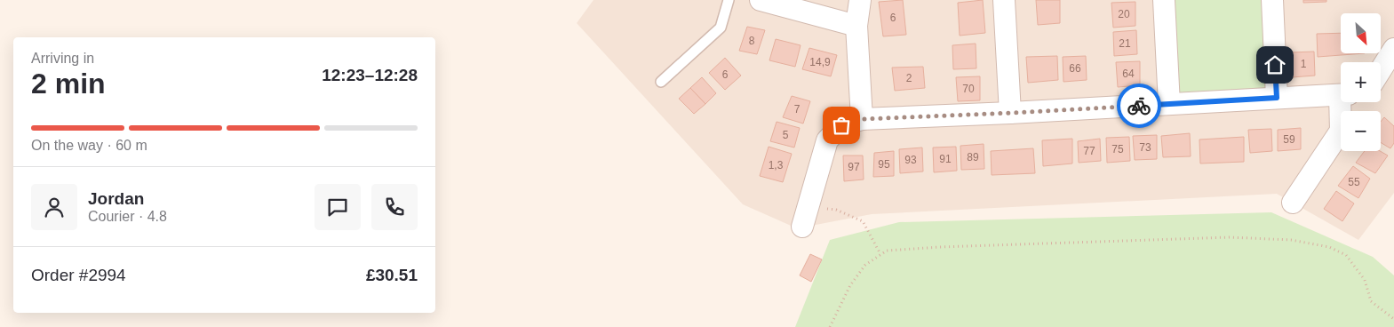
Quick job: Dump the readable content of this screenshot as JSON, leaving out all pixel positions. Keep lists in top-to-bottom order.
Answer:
{
  "house_numbers": [
    "20",
    "6",
    "8",
    "21",
    "14,9",
    "1",
    "66",
    "64",
    "6",
    "2",
    "70",
    "7",
    "5",
    "59",
    "73",
    "75",
    "77",
    "89",
    "91",
    "93",
    "95",
    "1,3",
    "97",
    "55"
  ],
  "north": "bottom right",
  "page": {
    "map_buttons": ["+", "−"],
    "heading": ["2 min", "Arriving in", "12:23–12:28"],
    "panel": [
      "Jordan",
      "Courier · 4.8",
      "Order #2994",
      "£30.51"
    ],
    "bar": "On the way · 60 m"
  }
}
